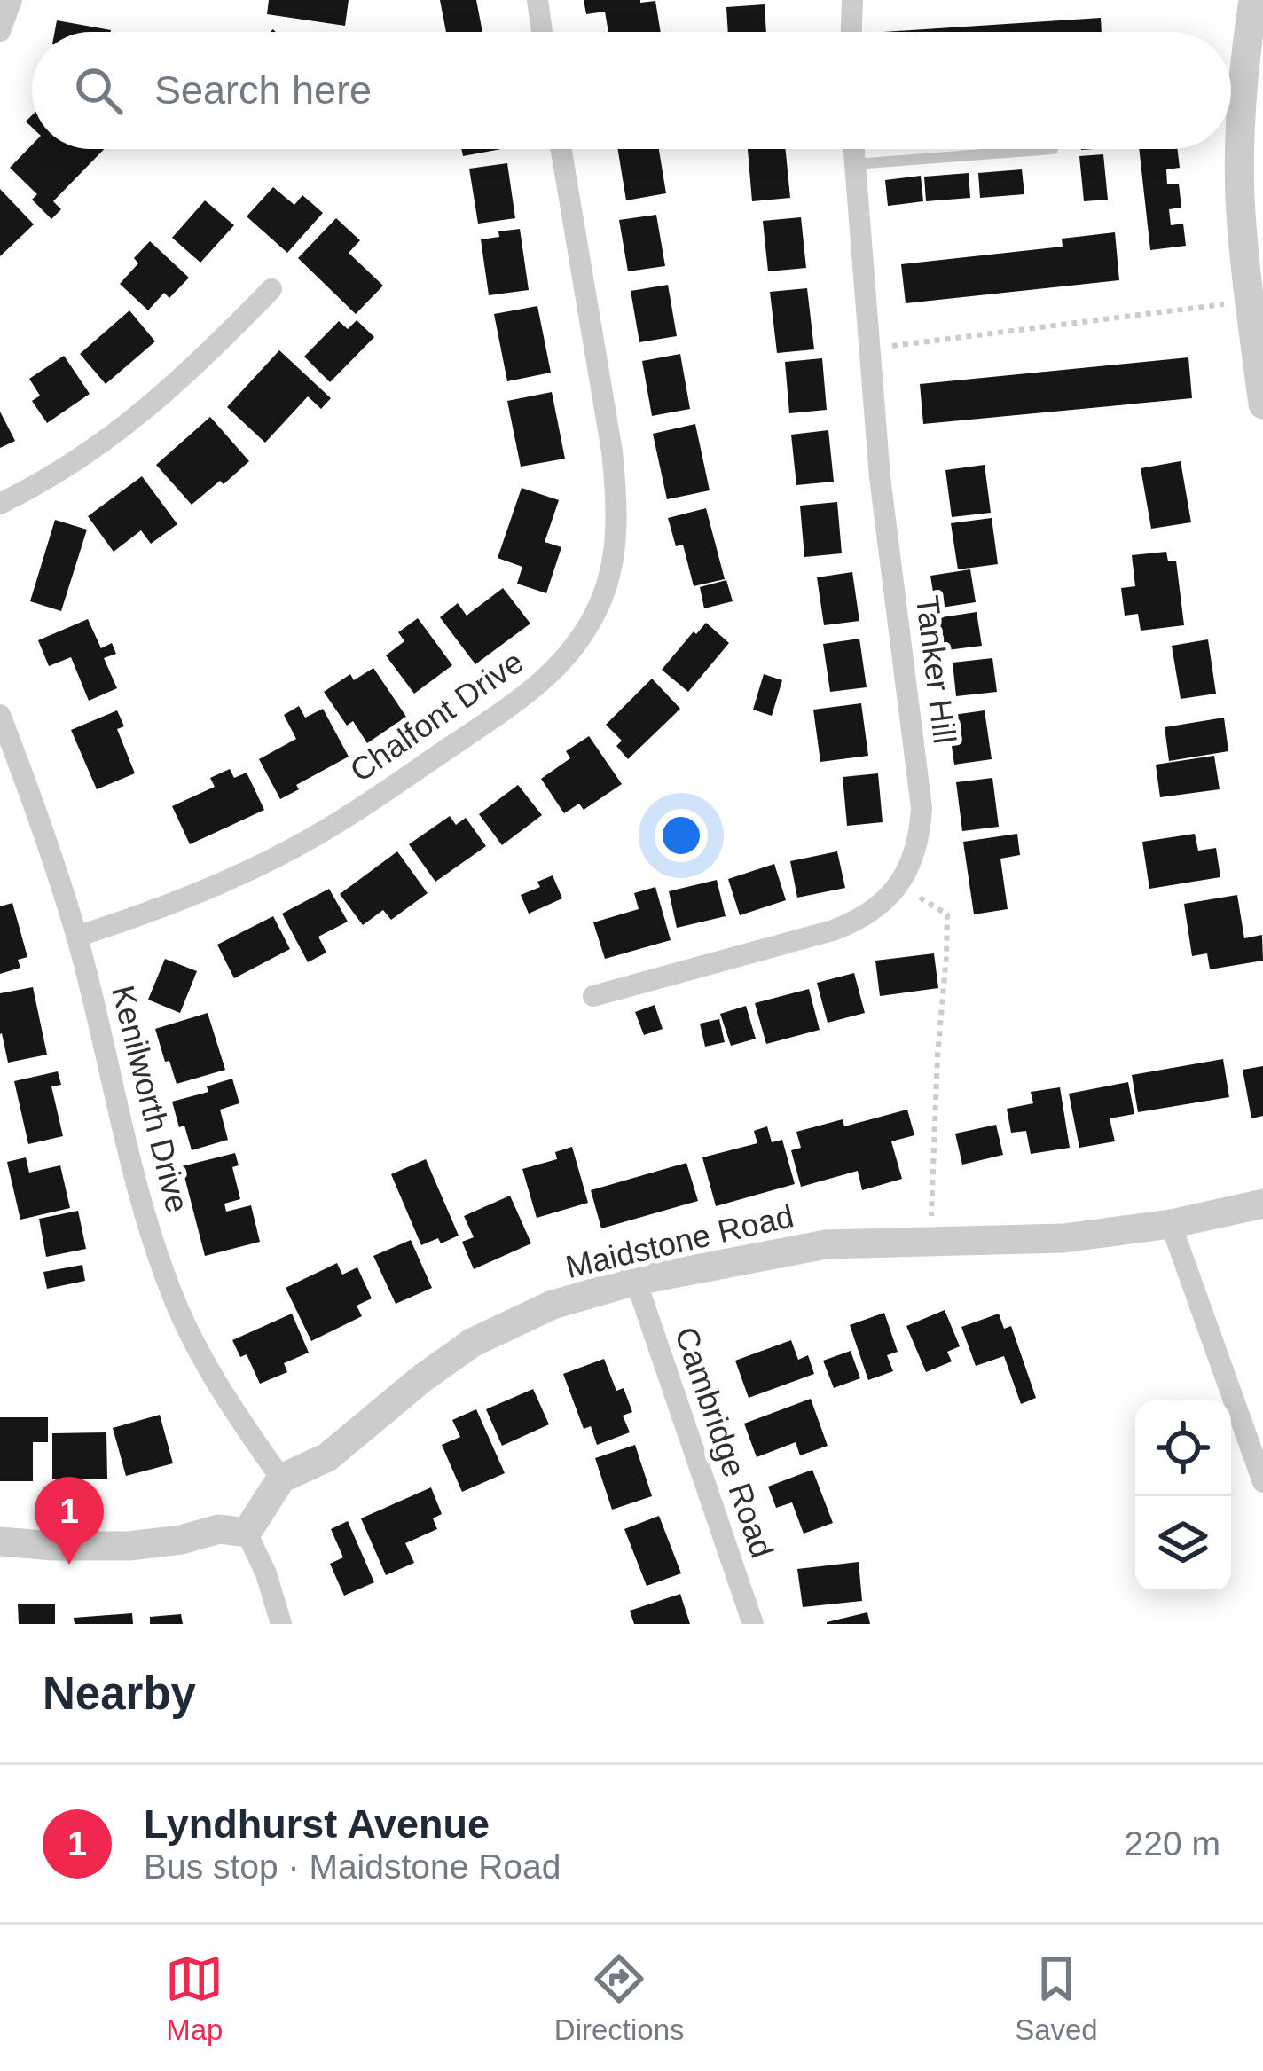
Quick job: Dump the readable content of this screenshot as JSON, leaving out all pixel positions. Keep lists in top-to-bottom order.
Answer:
{
  "streets": {
    "street": [
      "Tanker Hill",
      "Chalfont Drive",
      "Kenilworth Drive",
      "Maidstone Road",
      "Cambridge Road"
    ]
  },
  "crossings": [
    ["Chalfont Drive", "Kenilworth Drive"],
    ["Kenilworth Drive", "Maidstone Road"],
    ["Maidstone Road", "Cambridge Road"]
  ],
  "page": {
    "search": "Search here",
    "pins": "1",
    "heading": "Nearby",
    "list": [
      {
        "mark": "1",
        "name": "Lyndhurst Avenue",
        "note": "Bus stop · Maidstone Road",
        "value": "220 m"
      }
    ],
    "nav": ["Map", "Directions", "Saved"]
  }
}
